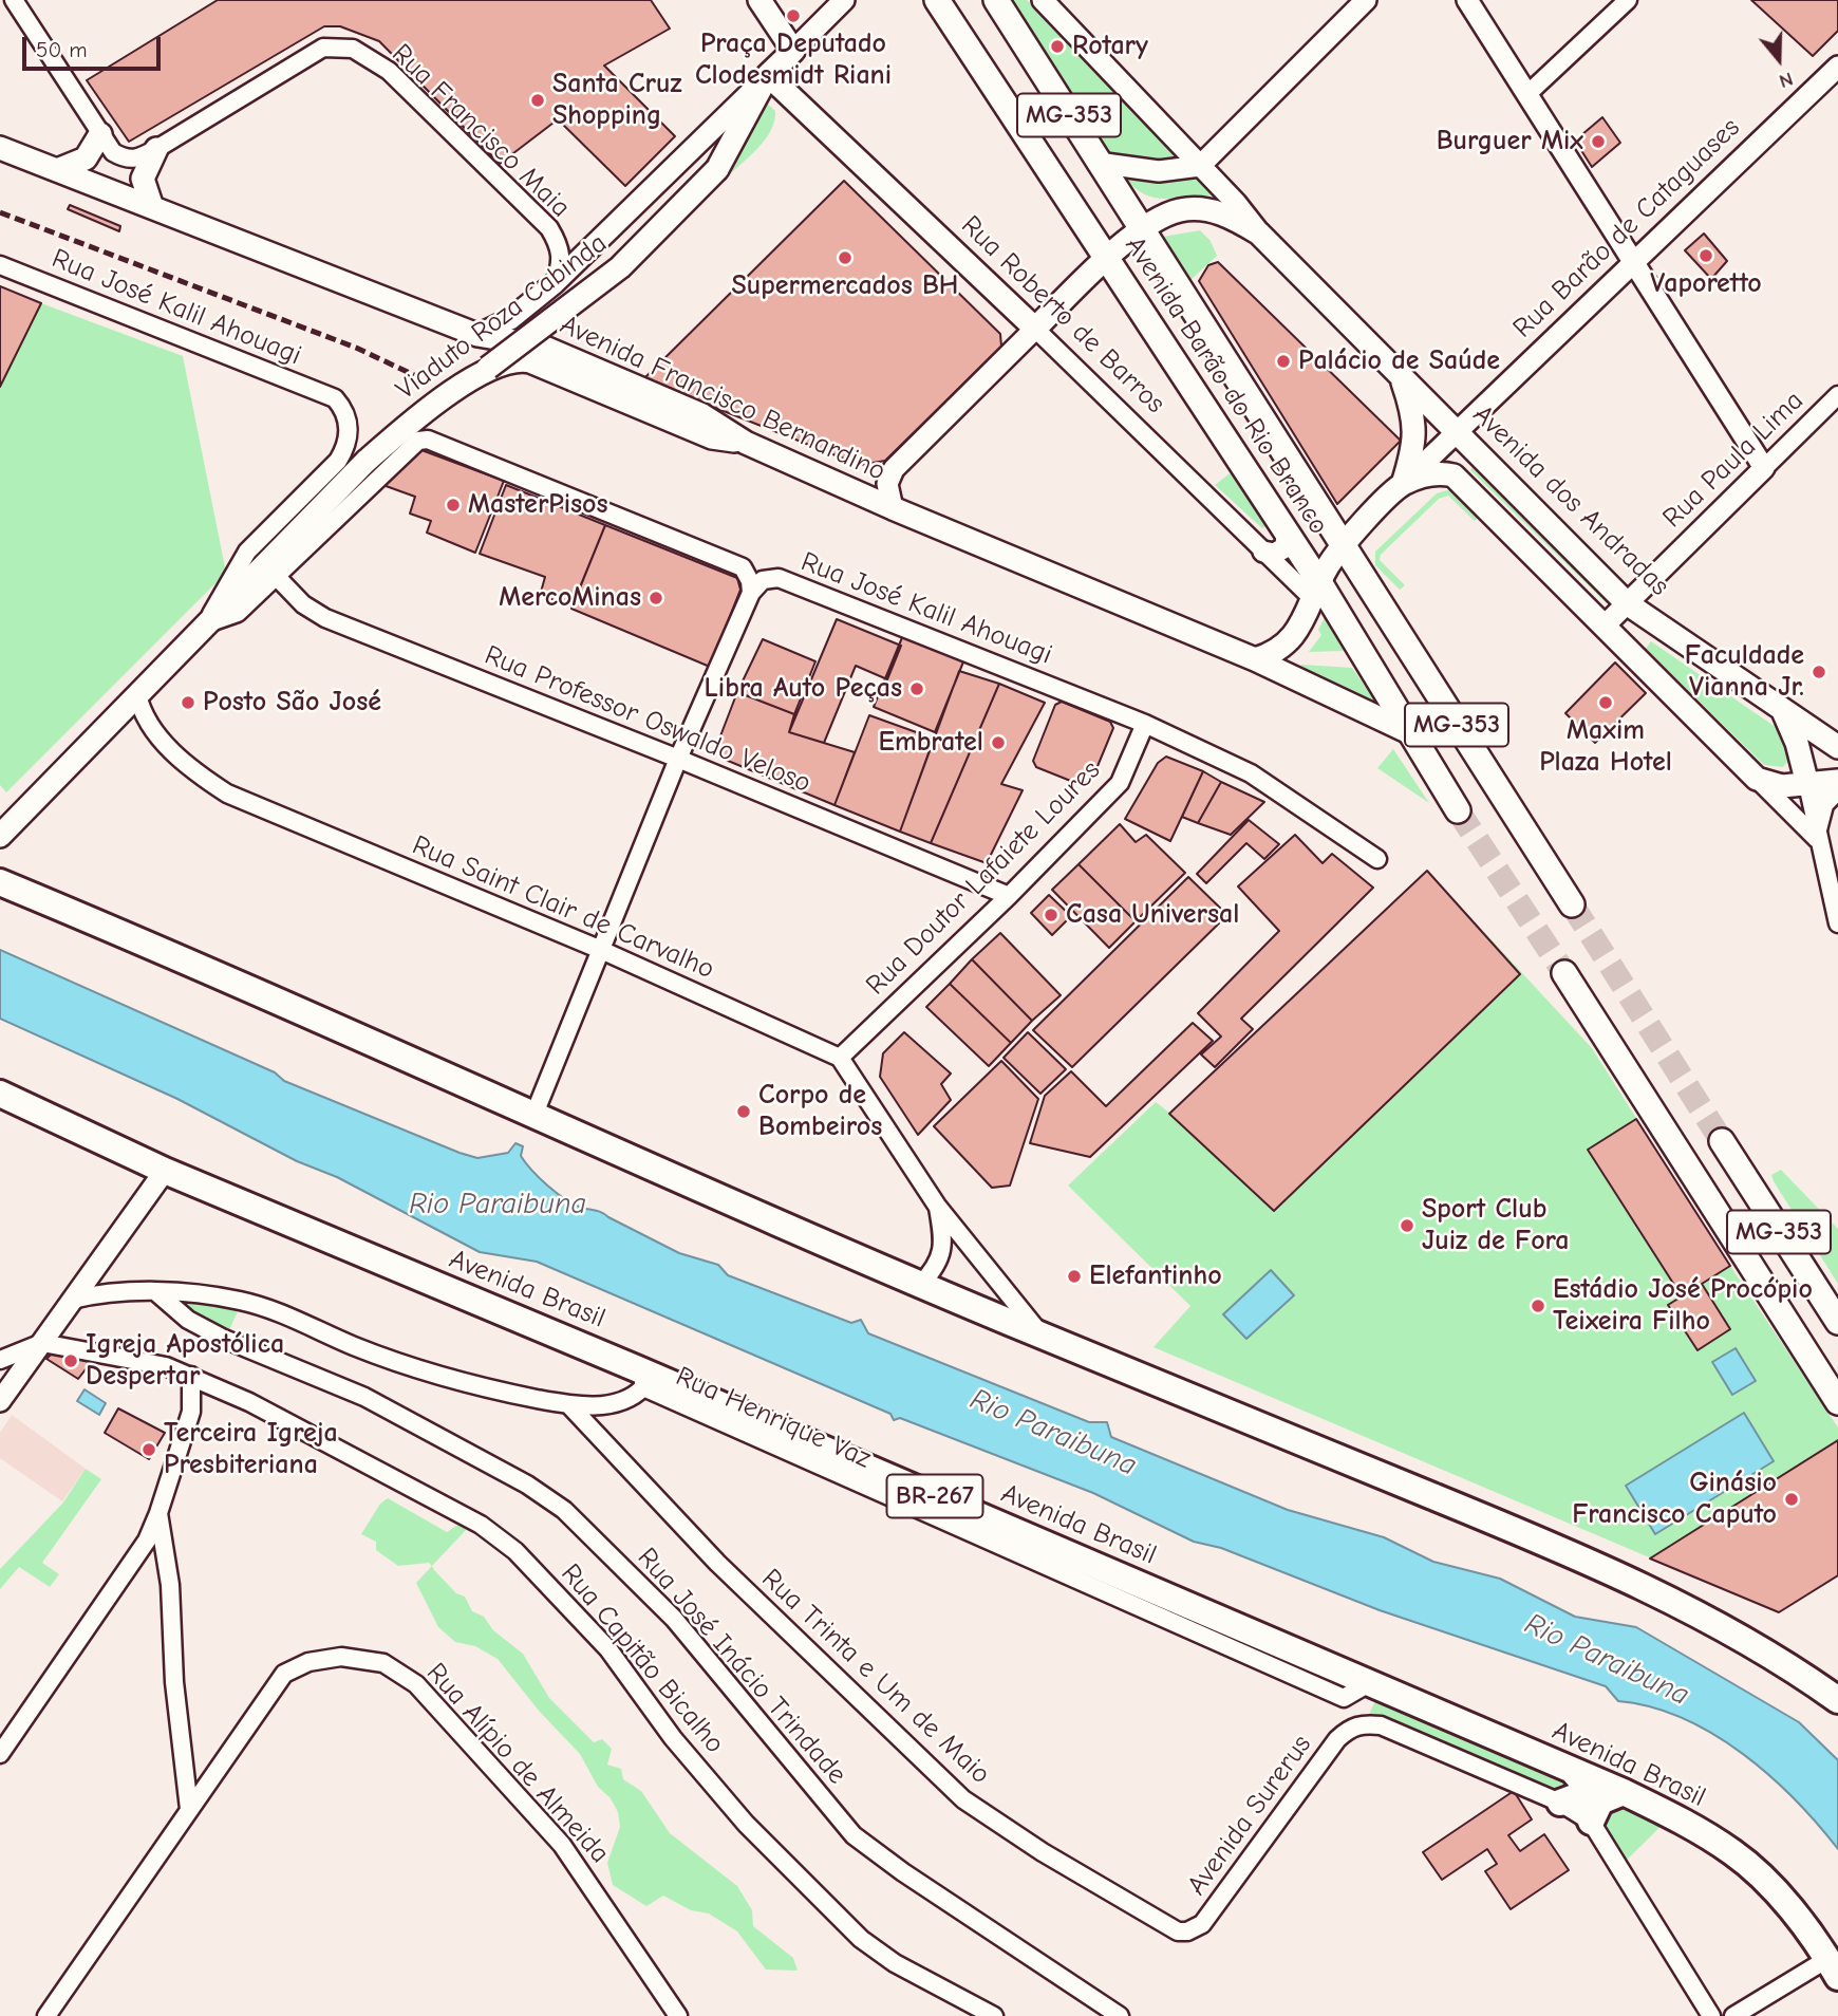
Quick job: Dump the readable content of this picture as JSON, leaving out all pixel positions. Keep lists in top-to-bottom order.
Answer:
{
  "streets": {
    "highway": ["Avenida Brasil", "BR-267"],
    "main road": [
      "MG-353",
      "Rua Barão de Cataguases",
      "Rua Roberto de Barros",
      "Viaduto Roza Cabinda",
      "Avenida Barão do Rio Branco",
      "Avenida Francisco Bernardino",
      "Avenida dos Andradas"
    ],
    "street": [
      "Rua Francisco Maia",
      "Rua José Kalil Ahouagi",
      "Rua Paula Lima",
      "Rua Professor Oswaldo Veloso",
      "Rua Doutor Lafaiete Loures",
      "Rua Saint Clair de Carvalho",
      "Rua Henrique Vaz",
      "Rua Capitão Bicalho",
      "Rua José Inácio Trindade",
      "Rua Trinta e Um de Maio",
      "Rua Alípio de Almeida",
      "Avenida Surerus"
    ]
  },
  "crossings": [
    ["Rua Barão de Cataguases", "Rua Roberto de Barros"],
    ["Rua Barão de Cataguases", "Avenida Barão do Rio Branco"],
    ["Rua Barão de Cataguases", "Avenida Francisco Bernardino"],
    ["Rua Barão de Cataguases", "Avenida dos Andradas"],
    ["Rua José Kalil Ahouagi", "Viaduto Roza Cabinda"],
    ["Rua José Kalil Ahouagi", "Rua Doutor Lafaiete Loures"],
    ["Rua Roberto de Barros", "Viaduto Roza Cabinda"],
    ["Rua Roberto de Barros", "Avenida Barão do Rio Branco"],
    ["Rua Roberto de Barros", "Avenida dos Andradas"],
    ["Viaduto Roza Cabinda", "Rua Saint Clair de Carvalho"],
    ["Avenida Barão do Rio Branco", "Avenida Francisco Bernardino"],
    ["Avenida Barão do Rio Branco", "Avenida dos Andradas"],
    ["Rua Paula Lima", "Avenida dos Andradas"],
    ["Rua Professor Oswaldo Veloso", "Rua Doutor Lafaiete Loures"],
    ["Rua Doutor Lafaiete Loures", "Rua Saint Clair de Carvalho"],
    ["Avenida Brasil", "Rua Henrique Vaz"],
    ["Rua Henrique Vaz", "Rua José Inácio Trindade"],
    ["Rua Henrique Vaz", "Rua Trinta e Um de Maio"],
    ["Rua Trinta e Um de Maio", "Avenida Surerus"]
  ],
  "water": ["Rio Paraibuna"],
  "places": [
    "Praça Deputado Clodesmidt Riani",
    "Rotary",
    "Santa Cruz Shopping",
    "Burguer Mix",
    "Vaporetto",
    "Supermercados BH",
    "Palácio de Saúde",
    "MasterPisos",
    "MercoMinas",
    "Faculdade Vianna Jr.",
    "Libra Auto Peças",
    "Posto São José",
    "Maxim Plaza Hotel",
    "Embratel",
    "Casa Universal",
    "Corpo de Bombeiros",
    "Sport Club Juiz de Fora",
    "Elefantinho",
    "Estádio José Procópio Teixeira Filho",
    "Igreja Apostólica Despertar",
    "Terceira Igreja Presbiteriana",
    "Ginásio Francisco Caputo"
  ],
  "scale_bar": "50 m",
  "north": "bottom"
}
